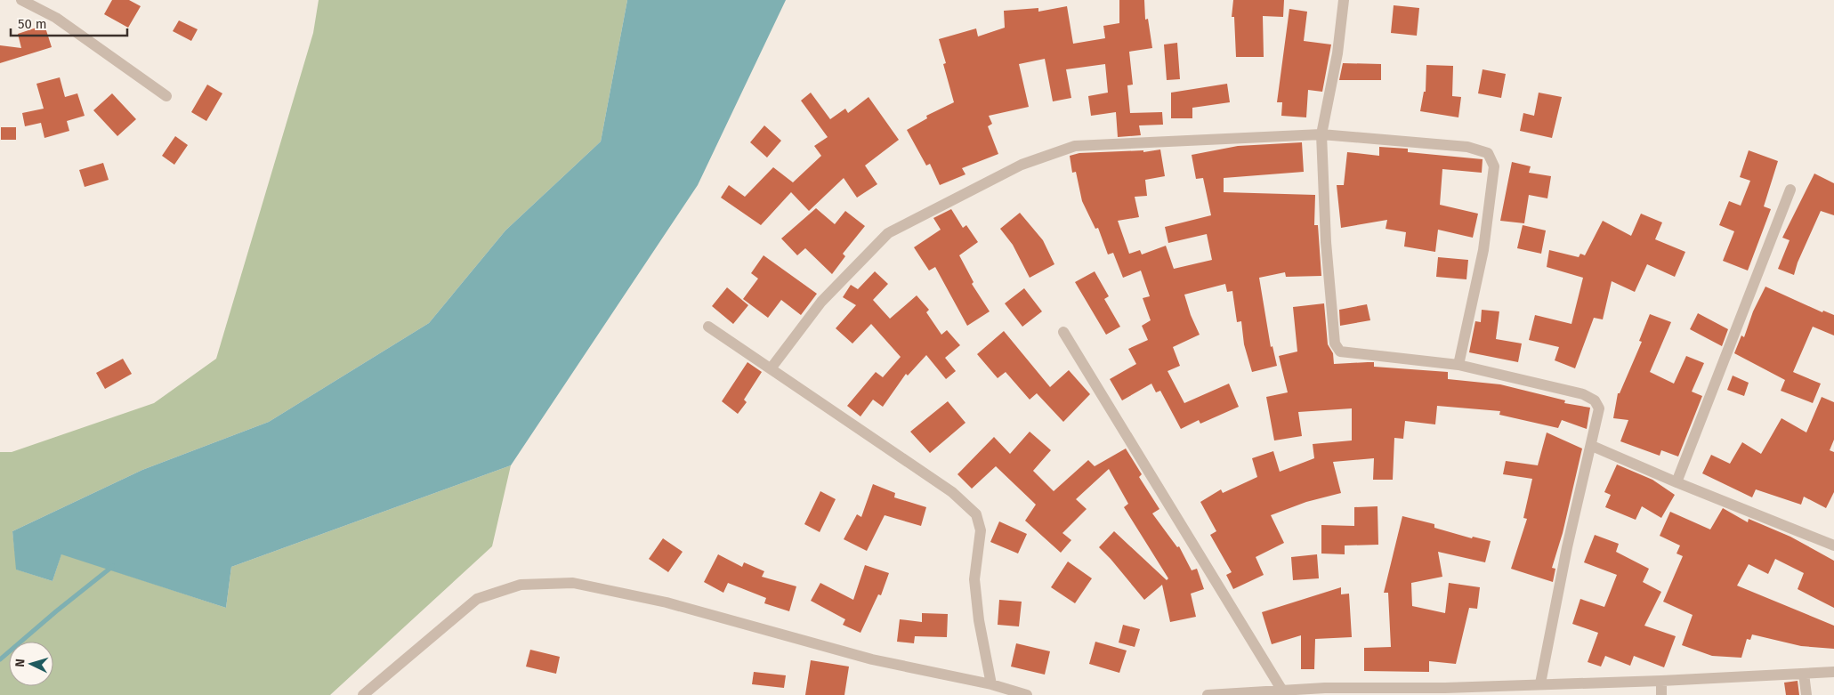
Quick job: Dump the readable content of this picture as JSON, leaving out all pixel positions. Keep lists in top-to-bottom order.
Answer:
{
  "scale_bar": "50 m",
  "north": "left"
}
